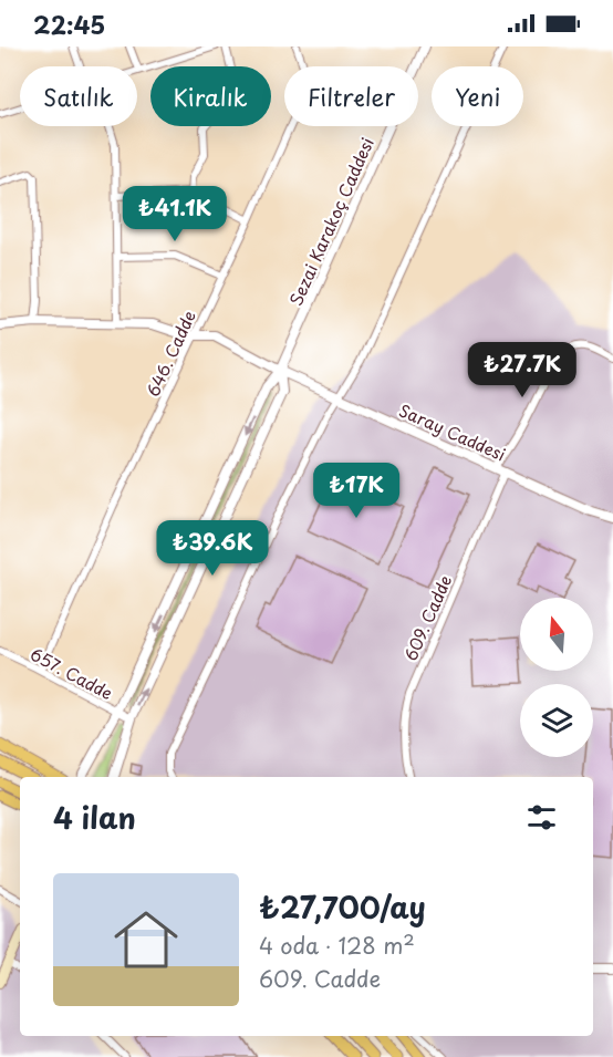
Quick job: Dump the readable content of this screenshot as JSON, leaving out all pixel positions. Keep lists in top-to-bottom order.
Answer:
{
  "streets": {
    "street": [
      "Sezai Karakoç Caddesi",
      "646. Cadde",
      "Saray Caddesi",
      "609. Cadde",
      "657. Cadde"
    ]
  },
  "crossings": [
    ["Sezai Karakoç Caddesi", "Saray Caddesi"],
    ["Sezai Karakoç Caddesi", "657. Cadde"],
    ["646. Cadde", "Saray Caddesi"],
    ["646. Cadde", "657. Cadde"],
    ["Saray Caddesi", "609. Cadde"]
  ],
  "north": "top",
  "page": {
    "status": "22:45",
    "chip": [
      "Satılık",
      "Kiralık",
      "Filtreler",
      "Yeni"
    ],
    "price": [
      "₺41.1K",
      "₺27.7K",
      "₺17K",
      "₺39.6K"
    ],
    "heading": "4 ilan",
    "list": [
      {
        "name": "₺27,700/ay",
        "note": "4 oda · 128 m² · 609. Cadde"
      }
    ]
  }
}
